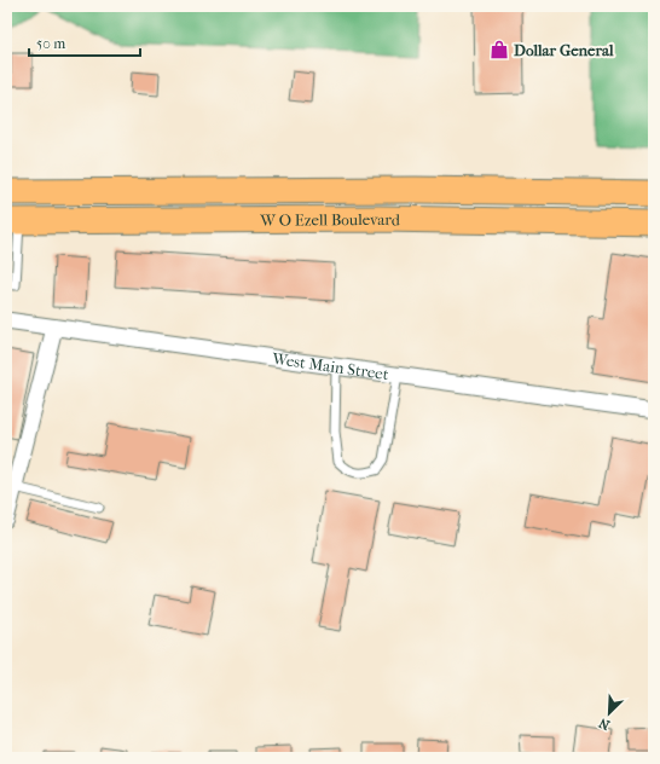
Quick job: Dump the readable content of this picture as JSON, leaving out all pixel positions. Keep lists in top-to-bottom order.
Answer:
{
  "streets": {
    "main road": ["W O Ezell Boulevard"],
    "street": ["West Main Street"]
  },
  "places": {
    "shop": ["Dollar General"]
  },
  "scale_bar": "50 m",
  "north": "bottom left"
}
